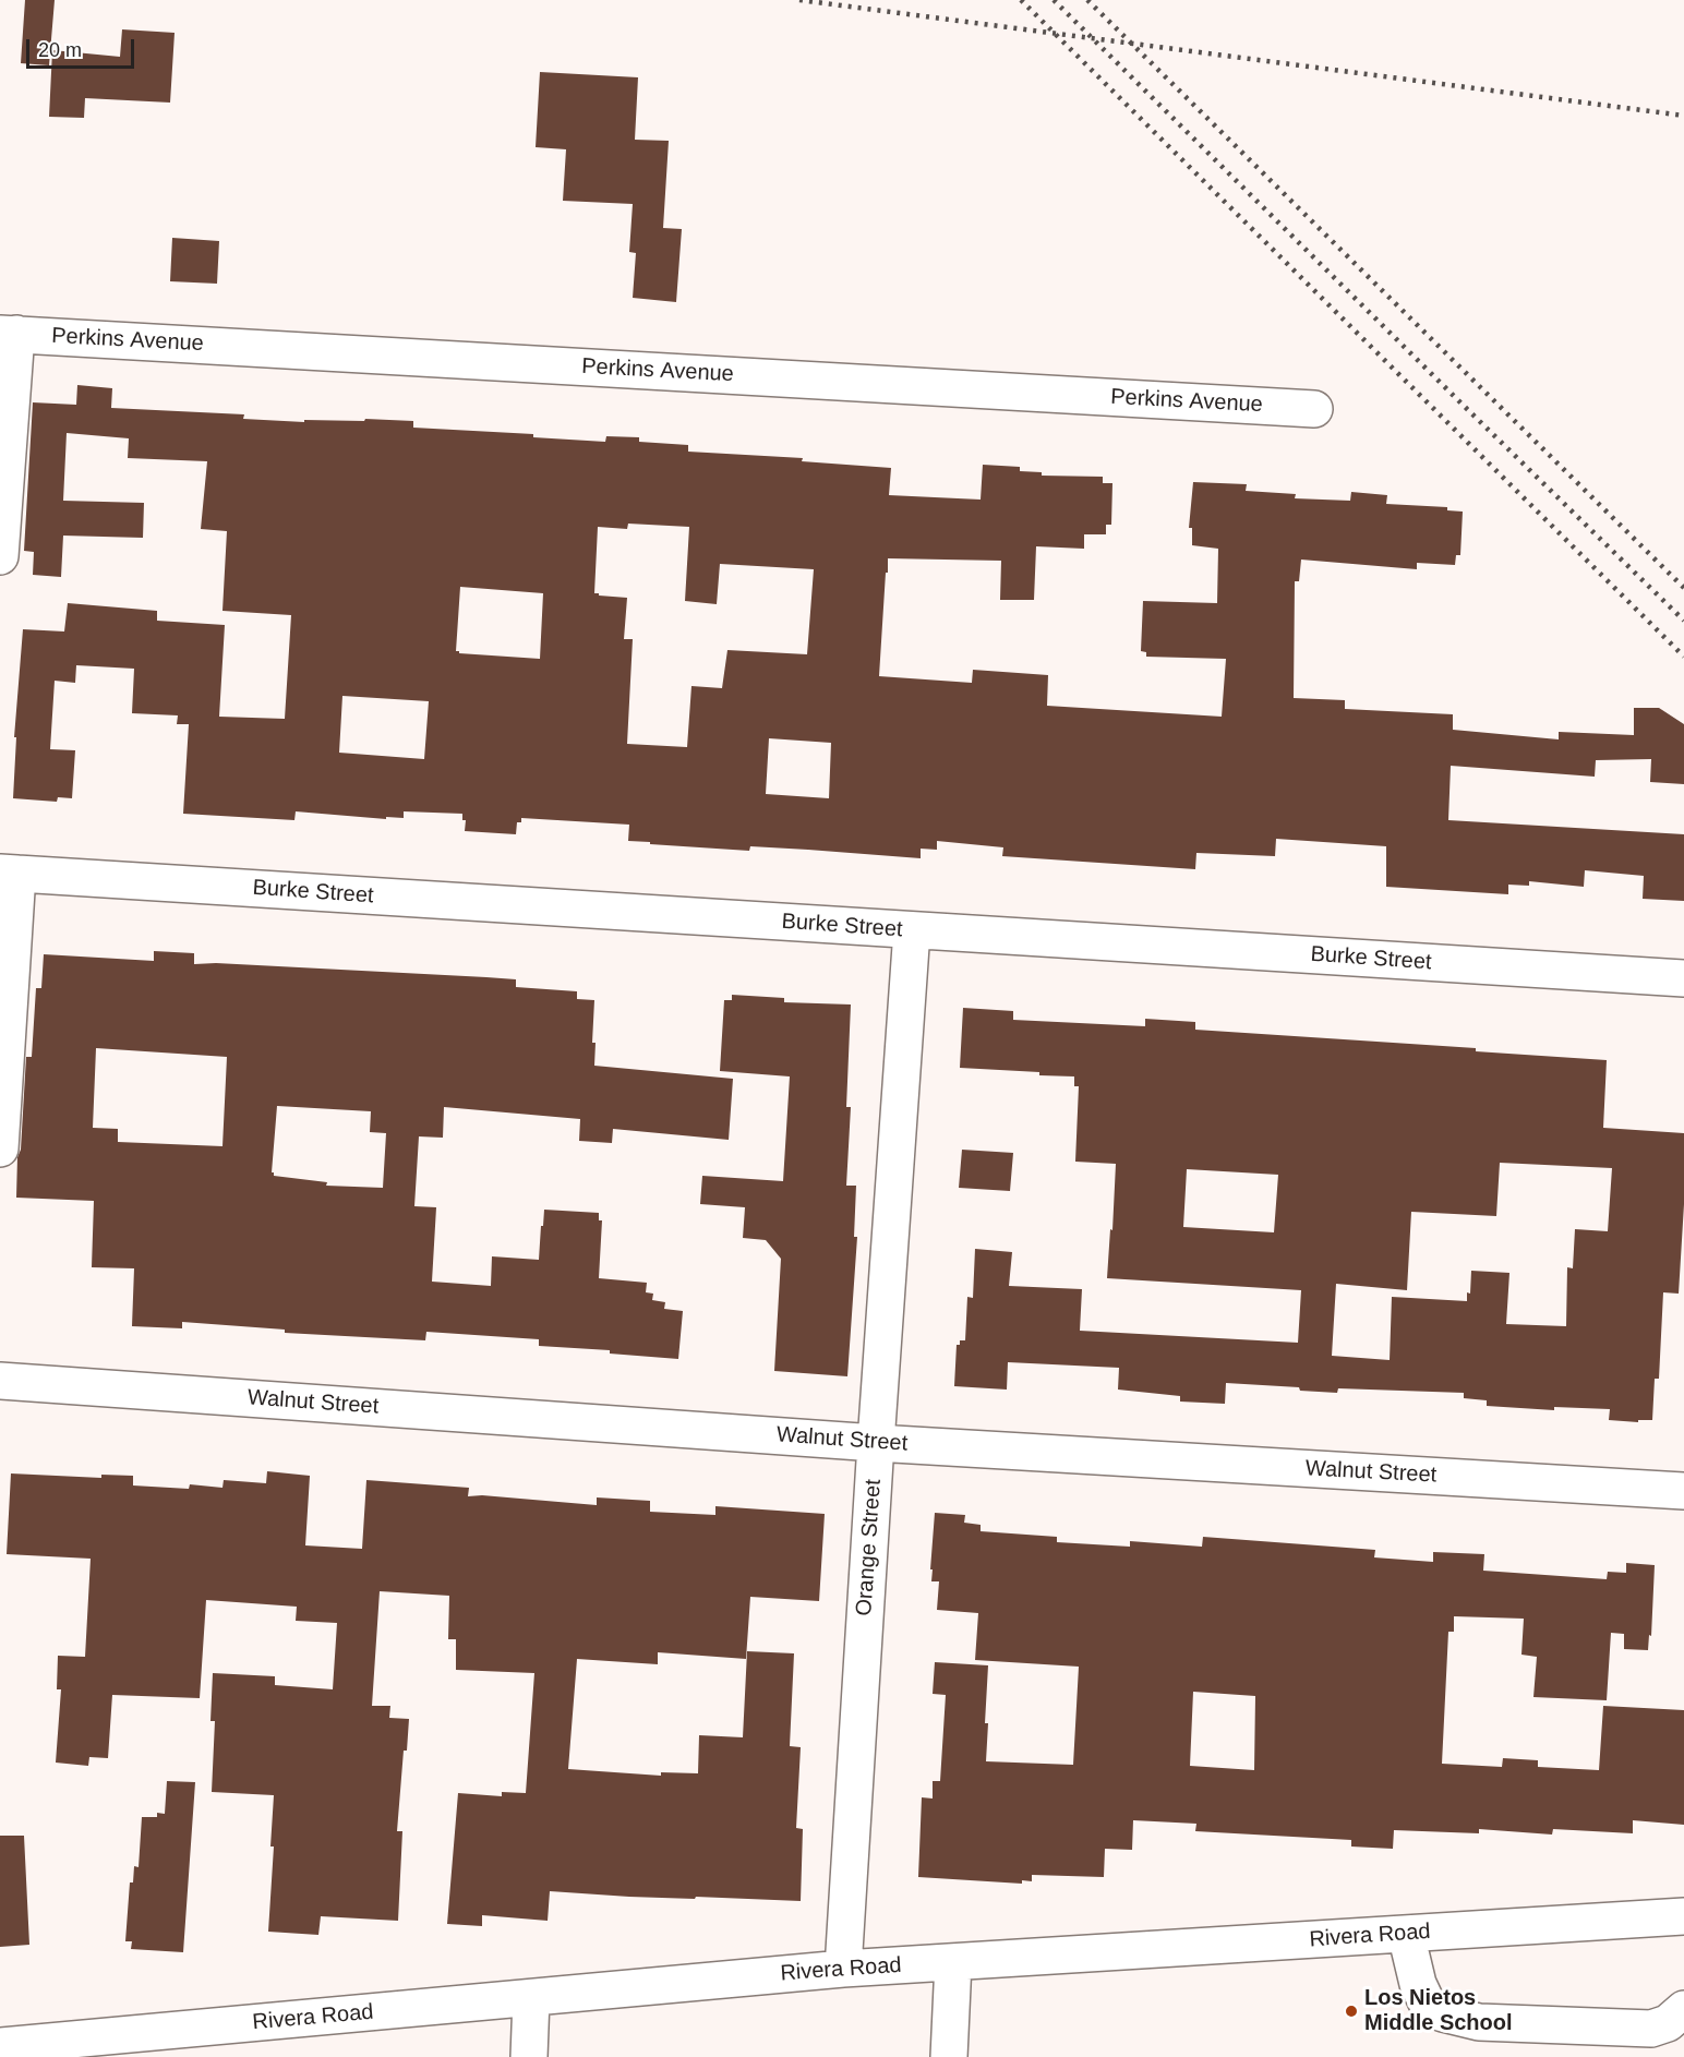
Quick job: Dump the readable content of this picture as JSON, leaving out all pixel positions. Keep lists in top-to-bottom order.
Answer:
{
  "streets": {
    "street": [
      "Perkins Avenue",
      "Burke Street",
      "Walnut Street",
      "Orange Street",
      "Rivera Road"
    ]
  },
  "crossings": [
    ["Burke Street", "Orange Street"],
    ["Walnut Street", "Orange Street"],
    ["Orange Street", "Rivera Road"]
  ],
  "places": ["Los Nietos Middle School"],
  "scale_bar": "20 m"
}
